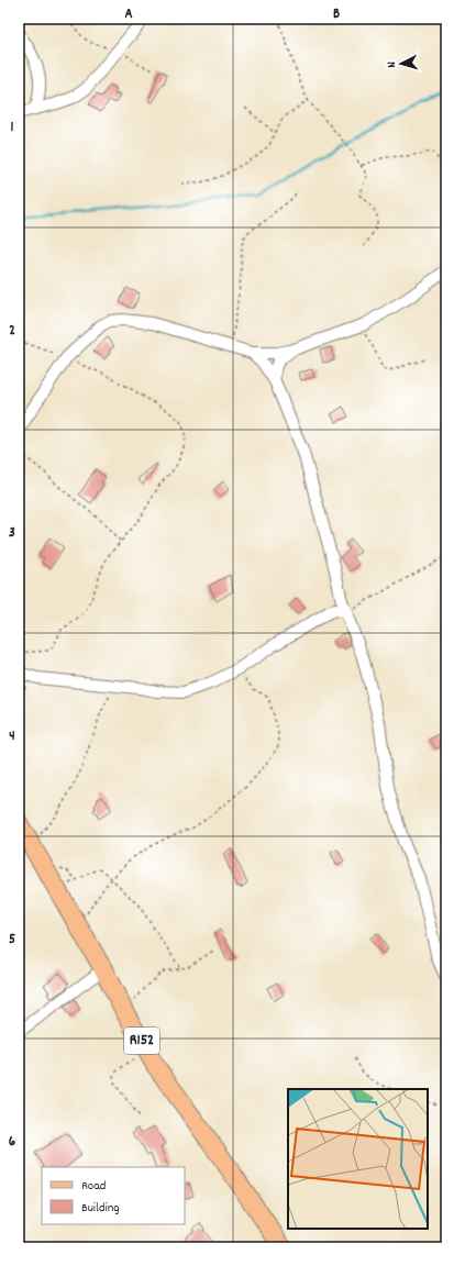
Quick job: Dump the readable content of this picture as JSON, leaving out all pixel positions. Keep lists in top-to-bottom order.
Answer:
{
  "streets": {
    "main road": ["R152"]
  },
  "legend": ["Road", "Building"],
  "north": "left",
  "grid": {
    "columns": ["A", "B"],
    "rows": [
      "1",
      "2",
      "3",
      "4",
      "5",
      "6"
    ]
  }
}
